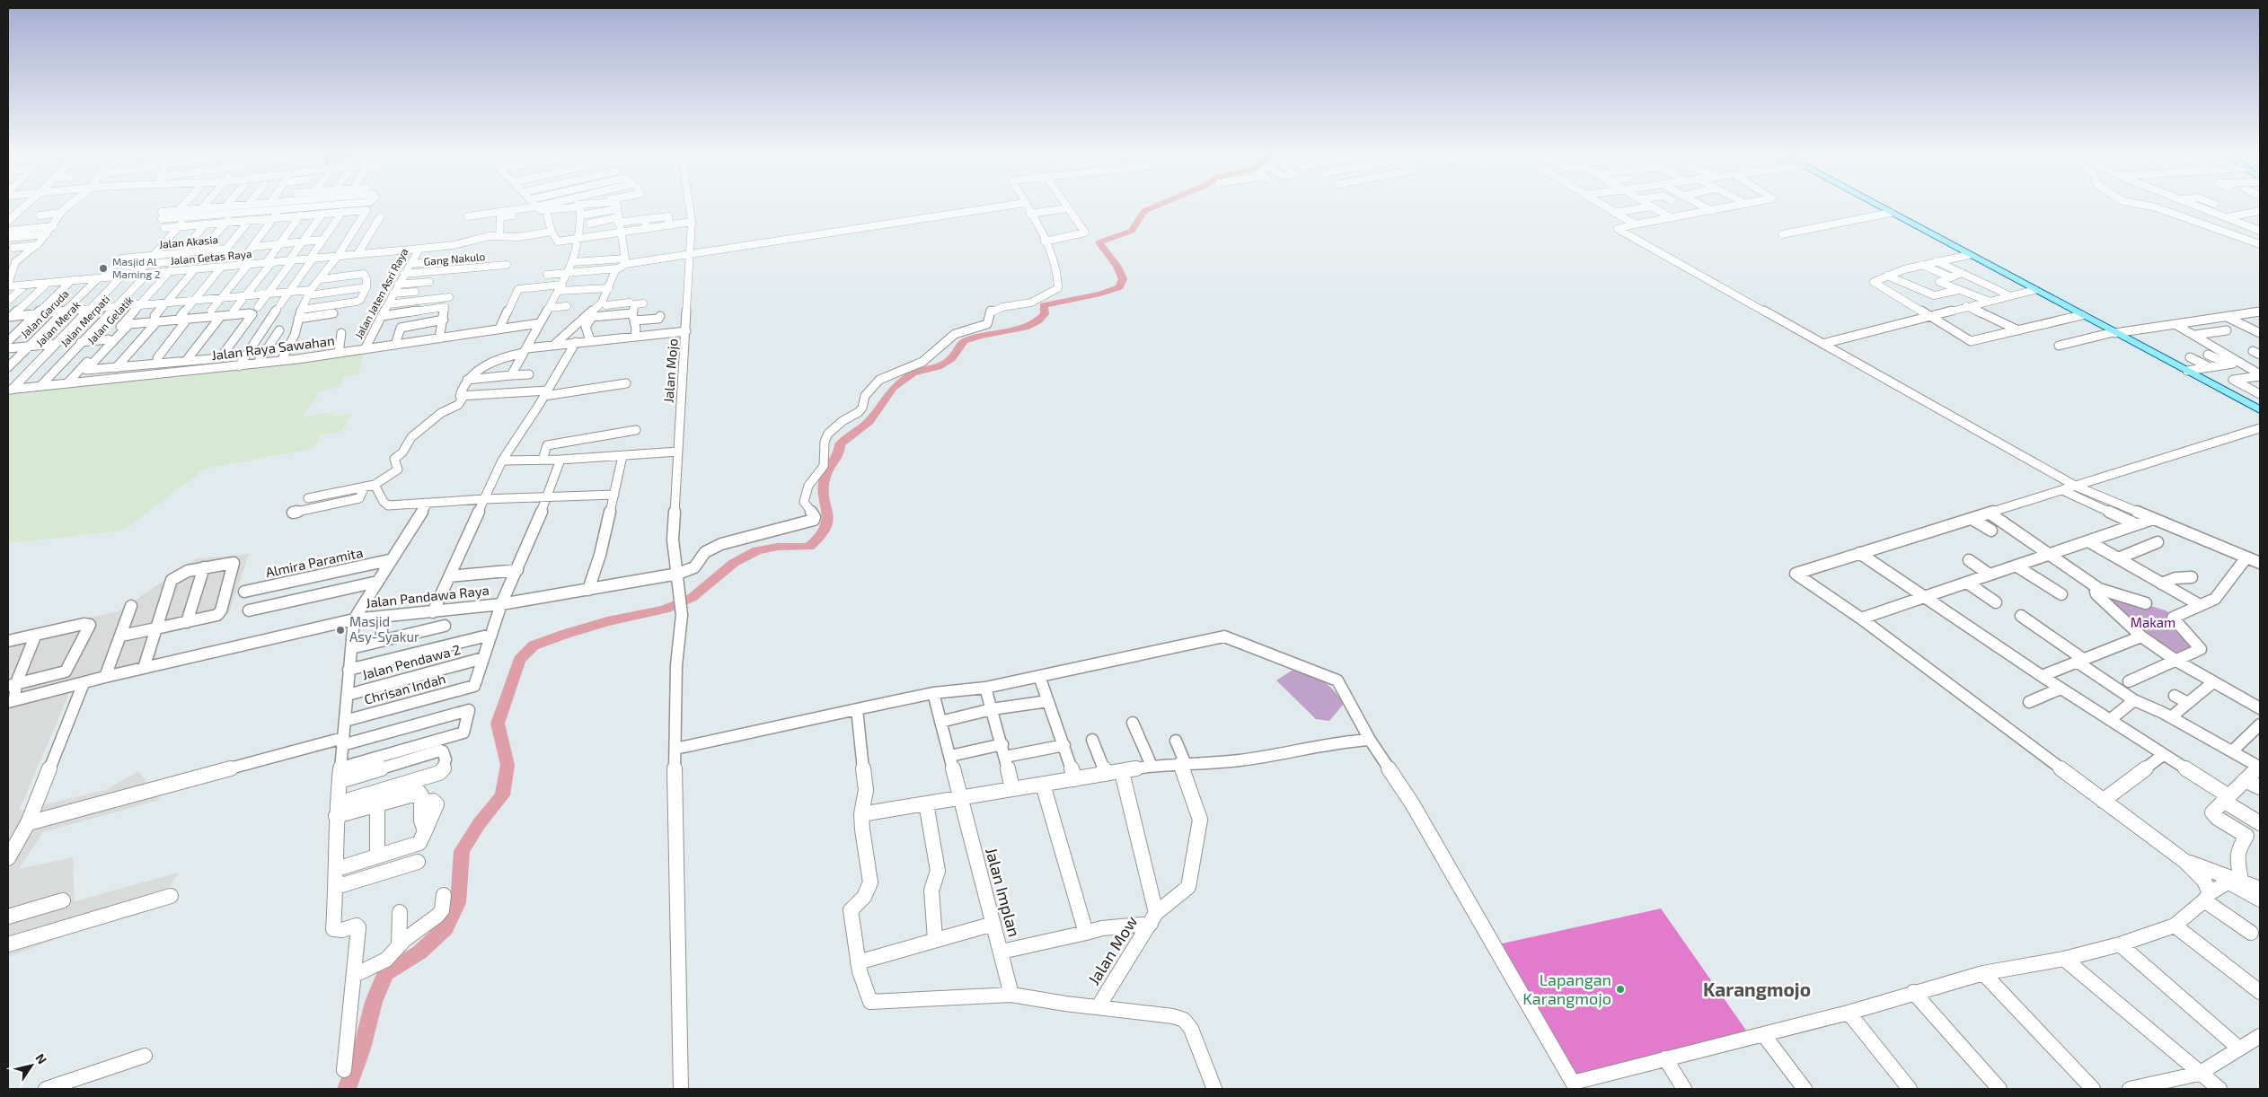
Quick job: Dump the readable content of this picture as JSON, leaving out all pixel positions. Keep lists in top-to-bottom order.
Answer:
{
  "streets": {
    "street": [
      "Jalan Akasia",
      "Jalan Getas Raya",
      "Gang Nakulo",
      "Jalan Jaten Asri Raya",
      "Jalan Garuda",
      "Jalan Gelatik",
      "Jalan Merpati",
      "Jalan Merak",
      "Jalan Raya Sawahan",
      "Jalan Mojo",
      "Almira Paramita",
      "Jalan Pandawa Raya",
      "Jalan Pendawa 2",
      "Chrisan Indah",
      "Jalan Implan",
      "Jalan Mow"
    ]
  },
  "crossings": [
    ["Jalan Akasia", "Jalan Getas Raya"],
    ["Jalan Akasia", "Jalan Garuda"],
    ["Jalan Getas Raya", "Jalan Jaten Asri Raya"],
    ["Jalan Getas Raya", "Jalan Garuda"],
    ["Jalan Getas Raya", "Jalan Gelatik"],
    ["Jalan Getas Raya", "Jalan Merpati"],
    ["Jalan Getas Raya", "Jalan Merak"],
    ["Gang Nakulo", "Jalan Jaten Asri Raya"],
    ["Jalan Jaten Asri Raya", "Jalan Raya Sawahan"],
    ["Jalan Gelatik", "Jalan Raya Sawahan"],
    ["Jalan Merpati", "Jalan Raya Sawahan"],
    ["Jalan Merak", "Jalan Raya Sawahan"],
    ["Jalan Mojo", "Jalan Pandawa Raya"],
    ["Jalan Pandawa Raya", "Jalan Pendawa 2"],
    ["Jalan Pandawa Raya", "Chrisan Indah"],
    ["Jalan Pendawa 2", "Chrisan Indah"]
  ],
  "districts": ["Karangmojo"],
  "parks": ["Makam"],
  "places": ["Masjid Al Maming 2", "Masjid Asy-Syakur", "Lapangan Karangmojo"],
  "north": "top right"
}
